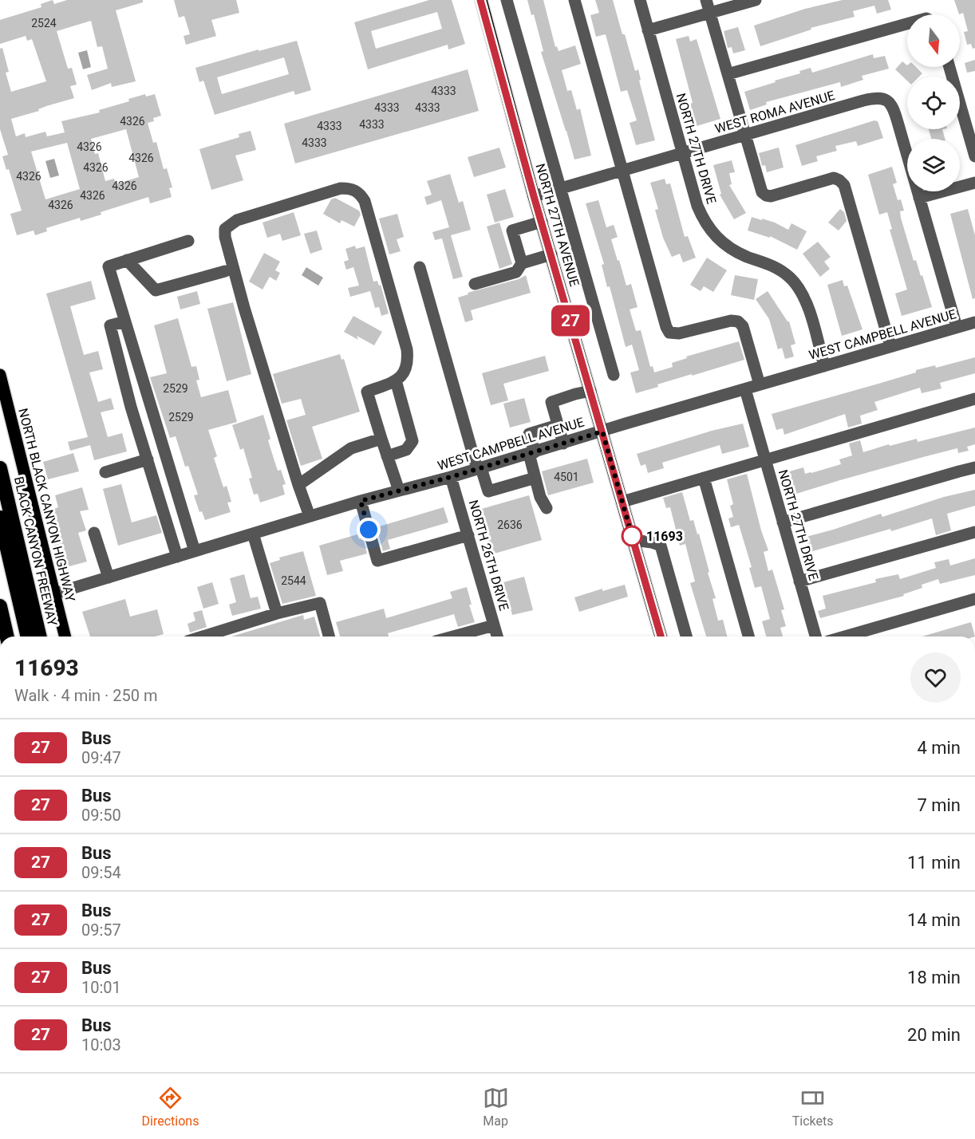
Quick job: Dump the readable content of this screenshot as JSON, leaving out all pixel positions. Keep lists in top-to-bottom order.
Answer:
{
  "streets": {
    "highway": ["BLACK CANYON FREEWAY"],
    "main road": ["NORTH 27TH AVENUE", "NORTH BLACK CANYON HIGHWAY"],
    "street": [
      "WEST ROMA AVENUE",
      "NORTH 27TH DRIVE",
      "WEST CAMPBELL AVENUE",
      "NORTH 26TH DRIVE"
    ]
  },
  "crossings": [
    ["WEST ROMA AVENUE", "NORTH 27TH DRIVE"],
    ["WEST ROMA AVENUE", "NORTH 27TH AVENUE"],
    ["NORTH 27TH DRIVE", "WEST CAMPBELL AVENUE"],
    ["NORTH 27TH AVENUE", "WEST CAMPBELL AVENUE"],
    ["WEST CAMPBELL AVENUE", "NORTH BLACK CANYON HIGHWAY"],
    ["WEST CAMPBELL AVENUE", "NORTH 26TH DRIVE"]
  ],
  "places": ["11693"],
  "lines": ["bus line 27"],
  "house_numbers": [
    "2524",
    "4333",
    "4333",
    "4333",
    "4326",
    "4333",
    "4333",
    "4333",
    "4326",
    "4326",
    "4326",
    "4326",
    "4326",
    "4326",
    "4326",
    "2529",
    "2529",
    "4501",
    "2636",
    "2544"
  ],
  "north": "bottom",
  "page": {
    "on_map": "27",
    "heading": ["11693", "Walk · 4 min · 250 m"],
    "list": [
      {
        "mark": "27",
        "name": "Bus",
        "note": "09:47",
        "value": "4 min"
      },
      {
        "mark": "27",
        "name": "Bus",
        "note": "09:50",
        "value": "7 min"
      },
      {
        "mark": "27",
        "name": "Bus",
        "note": "09:54",
        "value": "11 min"
      },
      {
        "mark": "27",
        "name": "Bus",
        "note": "09:57",
        "value": "14 min"
      },
      {
        "mark": "27",
        "name": "Bus",
        "note": "10:01",
        "value": "18 min"
      },
      {
        "mark": "27",
        "name": "Bus",
        "note": "10:03",
        "value": "20 min"
      }
    ],
    "tabs": ["Directions", "Map", "Tickets"]
  }
}
